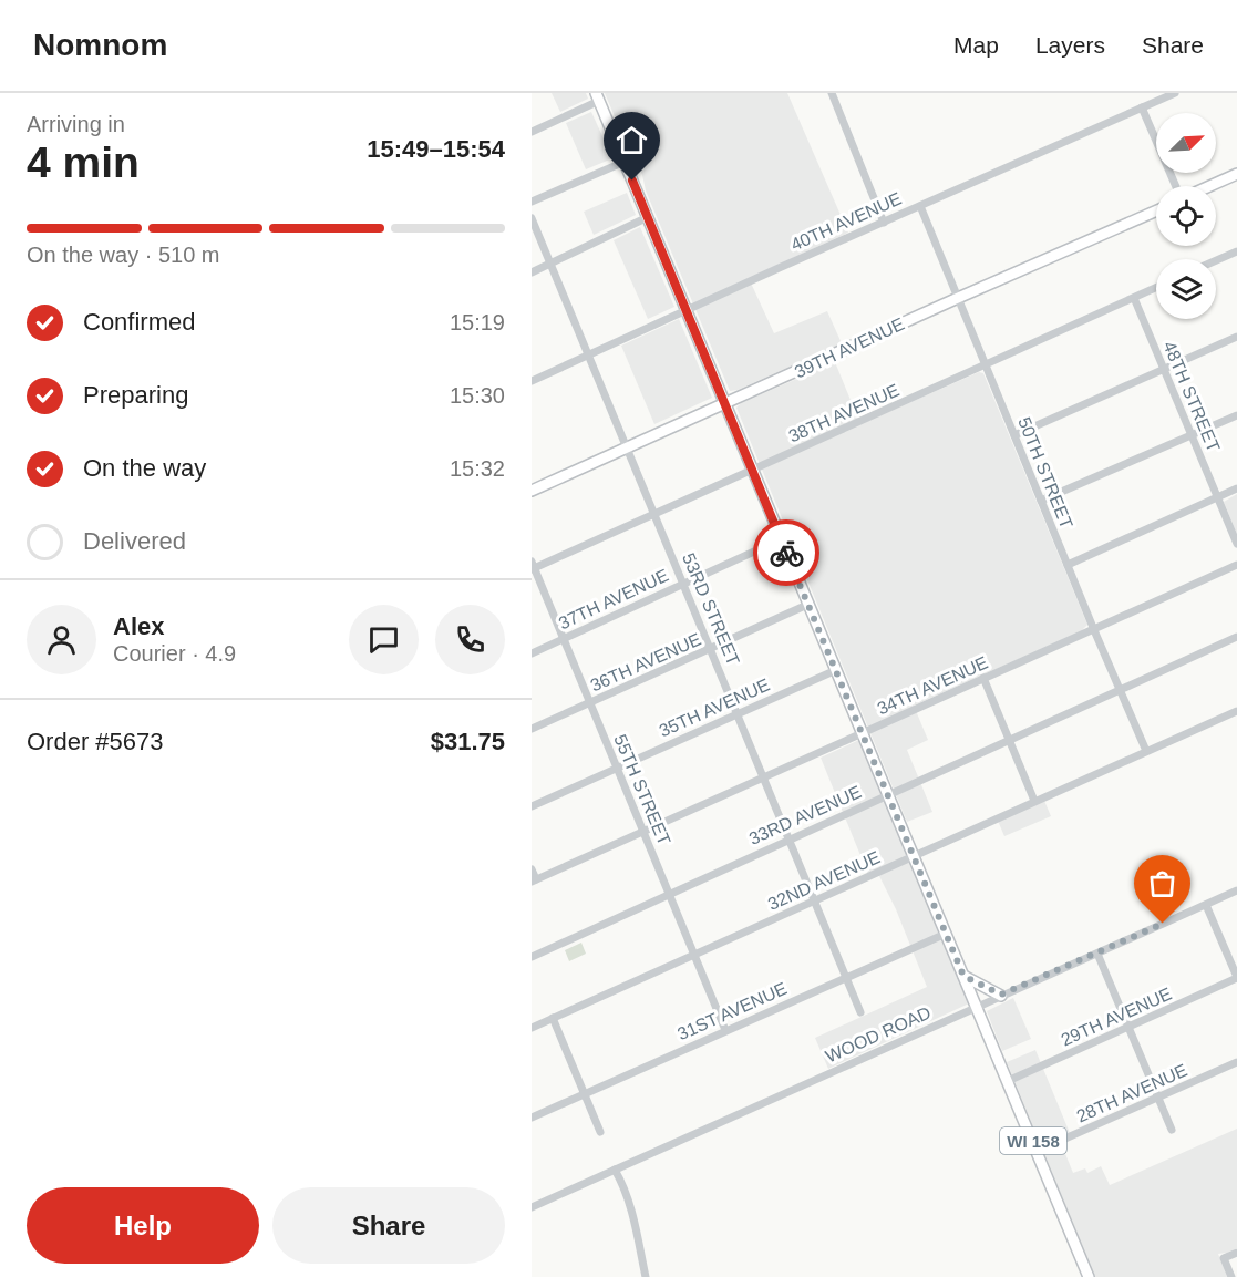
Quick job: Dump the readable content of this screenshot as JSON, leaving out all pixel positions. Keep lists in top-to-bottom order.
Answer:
{
  "streets": {
    "main road": ["39TH AVENUE", "WI 158"],
    "street": [
      "40TH AVENUE",
      "48TH STREET",
      "38TH AVENUE",
      "50TH STREET",
      "37TH AVENUE",
      "53RD STREET",
      "36TH AVENUE",
      "34TH AVENUE",
      "35TH AVENUE",
      "55TH STREET",
      "33RD AVENUE",
      "32ND AVENUE",
      "31ST AVENUE",
      "29TH AVENUE",
      "WOOD ROAD",
      "28TH AVENUE"
    ]
  },
  "crossings": [
    ["40TH AVENUE", "50TH STREET"],
    ["40TH AVENUE", "53RD STREET"],
    ["40TH AVENUE", "WI 158"],
    ["39TH AVENUE", "50TH STREET"],
    ["39TH AVENUE", "53RD STREET"],
    ["39TH AVENUE", "WI 158"],
    ["48TH STREET", "38TH AVENUE"],
    ["38TH AVENUE", "50TH STREET"],
    ["38TH AVENUE", "53RD STREET"],
    ["38TH AVENUE", "55TH STREET"],
    ["38TH AVENUE", "WI 158"],
    ["50TH STREET", "34TH AVENUE"],
    ["50TH STREET", "33RD AVENUE"],
    ["50TH STREET", "32ND AVENUE"],
    ["37TH AVENUE", "53RD STREET"],
    ["37TH AVENUE", "55TH STREET"],
    ["37TH AVENUE", "WI 158"],
    ["53RD STREET", "36TH AVENUE"],
    ["53RD STREET", "34TH AVENUE"],
    ["53RD STREET", "35TH AVENUE"],
    ["53RD STREET", "33RD AVENUE"],
    ["53RD STREET", "32ND AVENUE"],
    ["53RD STREET", "31ST AVENUE"],
    ["36TH AVENUE", "55TH STREET"],
    ["36TH AVENUE", "WI 158"],
    ["34TH AVENUE", "55TH STREET"],
    ["34TH AVENUE", "WI 158"],
    ["35TH AVENUE", "55TH STREET"],
    ["35TH AVENUE", "WI 158"],
    ["55TH STREET", "33RD AVENUE"],
    ["55TH STREET", "32ND AVENUE"],
    ["55TH STREET", "31ST AVENUE"],
    ["33RD AVENUE", "WI 158"],
    ["32ND AVENUE", "WI 158"],
    ["31ST AVENUE", "WI 158"],
    ["29TH AVENUE", "WI 158"],
    ["WOOD ROAD", "WI 158"],
    ["28TH AVENUE", "WI 158"]
  ],
  "north": "top right",
  "page": {
    "header": "Nomnom",
    "nav": ["Map", "Layers", "Share"],
    "heading": ["4 min", "Arriving in", "15:49–15:54"],
    "panel": [
      "Alex",
      "Courier · 4.9",
      "Order #5673",
      "$31.75"
    ],
    "bar": "On the way · 510 m",
    "list": [
      ["Confirmed", "15:19"],
      ["Preparing", "15:30"],
      ["On the way", "15:32"],
      "Delivered"
    ],
    "buttons": ["Help", "Share"]
  }
}
